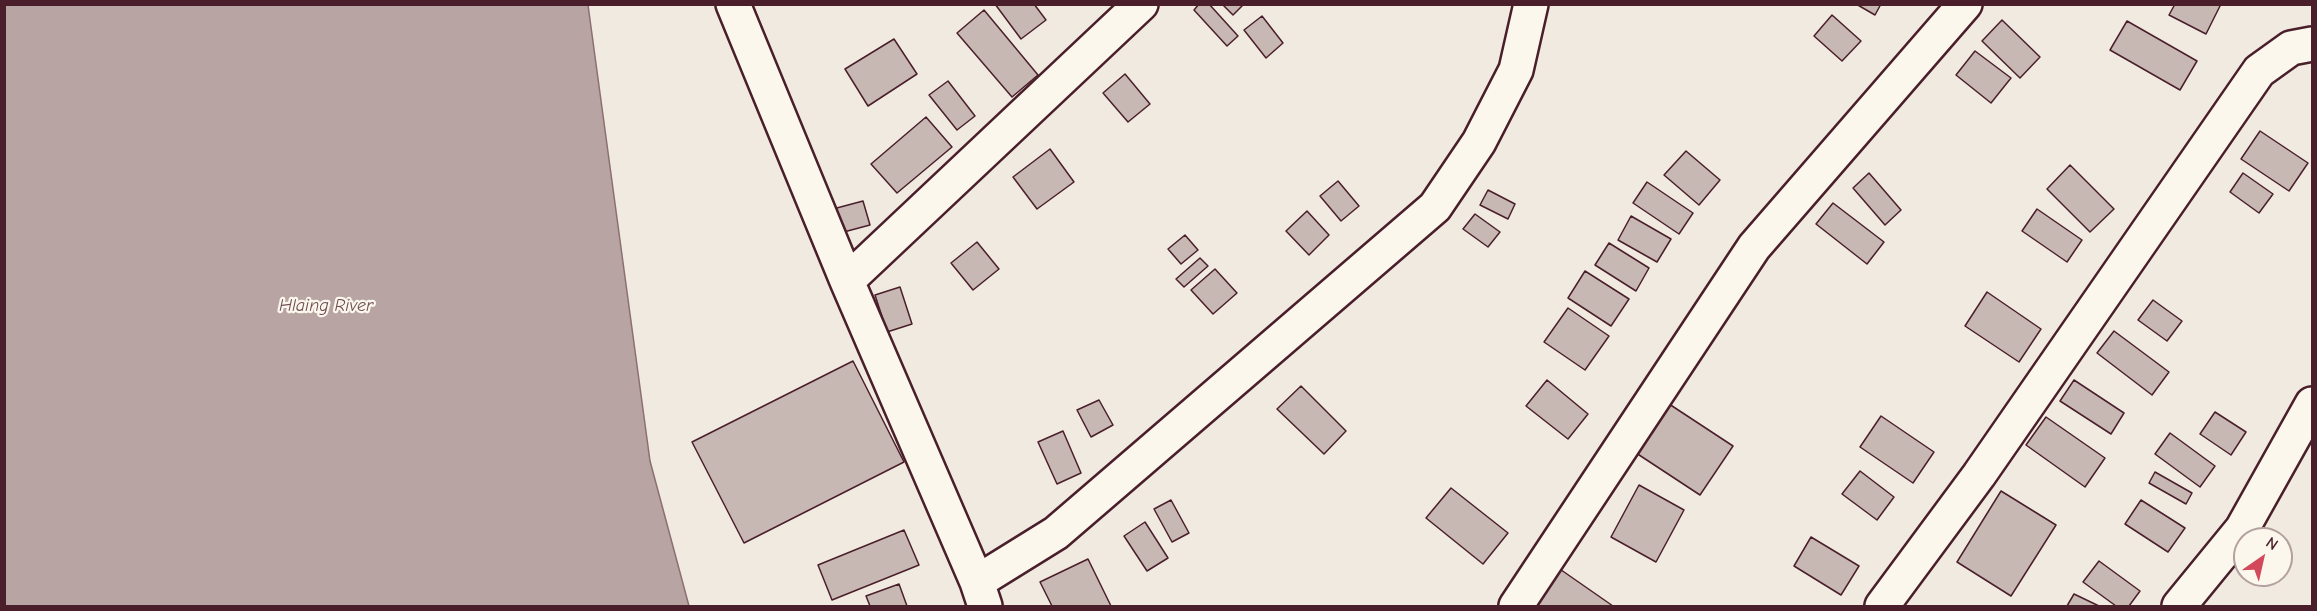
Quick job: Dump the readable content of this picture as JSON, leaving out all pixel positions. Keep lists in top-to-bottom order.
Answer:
{
  "water": ["Hlaing River"],
  "north": "top right"
}
